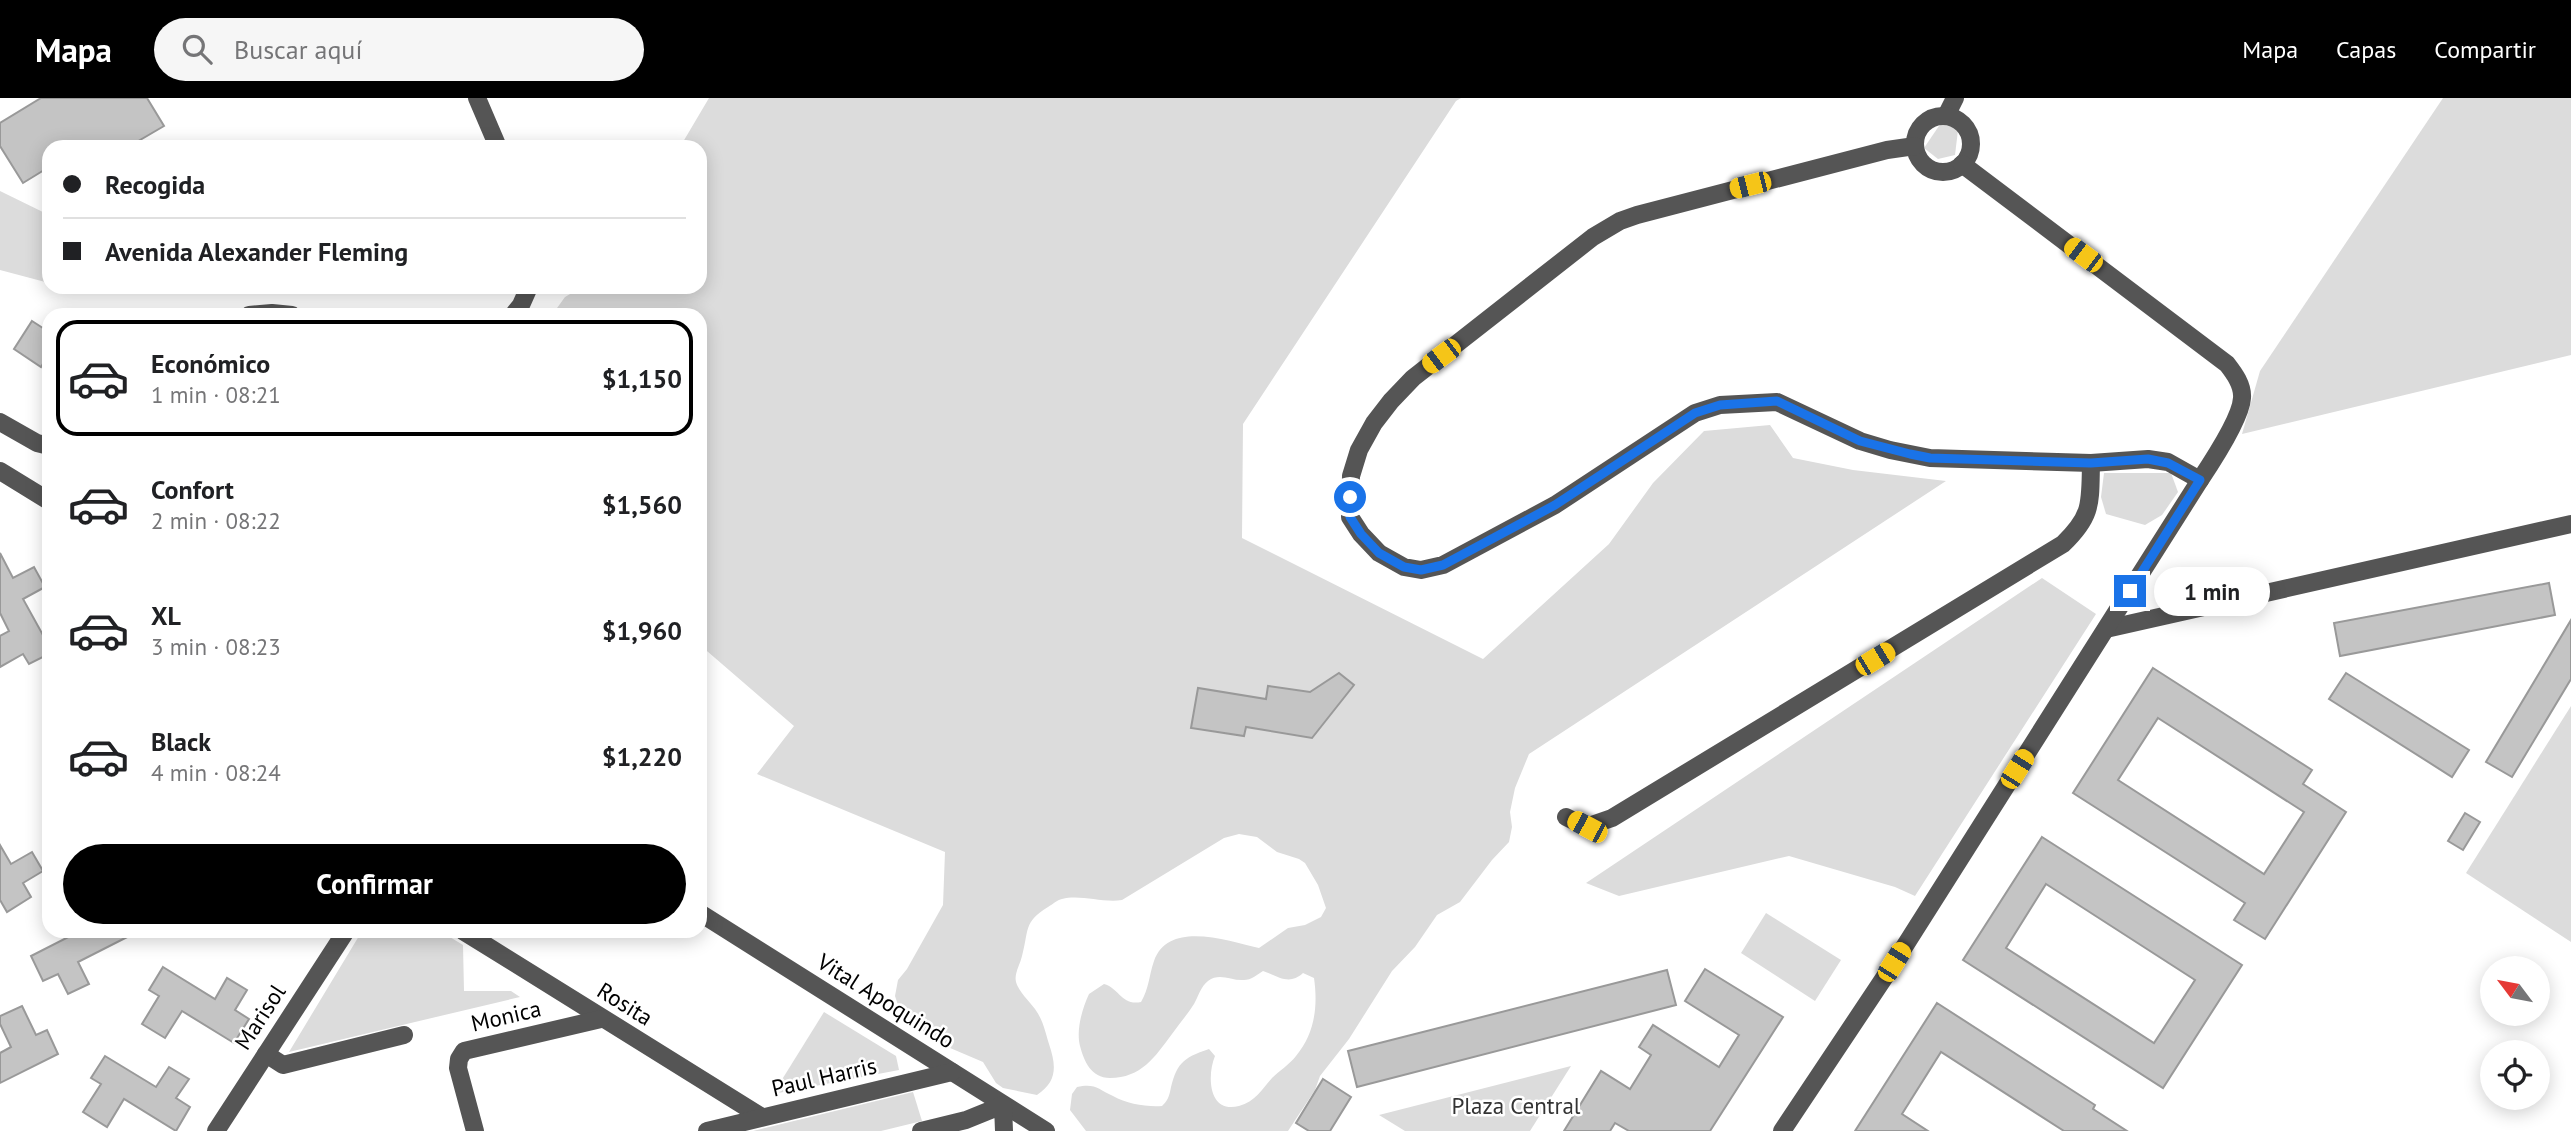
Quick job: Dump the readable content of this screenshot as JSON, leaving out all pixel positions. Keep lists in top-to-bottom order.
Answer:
{
  "streets": {
    "street": [
      "Vital Apoquindo",
      "Rosita",
      "Monica",
      "Marisol",
      "Paul Harris"
    ]
  },
  "crossings": [
    ["Vital Apoquindo", "Paul Harris"],
    ["Rosita", "Monica"],
    ["Rosita", "Paul Harris"]
  ],
  "parks": ["Plaza Central"],
  "north": "top left",
  "page": {
    "header": "Mapa",
    "search": "Buscar aquí",
    "nav": ["Mapa", "Capas", "Compartir"],
    "banner": ["Recogida", "Avenida Alexander Fleming"],
    "list": [
      {
        "name": "Económico",
        "note": "1 min · 08:21",
        "value": "$1,150"
      },
      {
        "name": "Confort",
        "note": "2 min · 08:22",
        "value": "$1,560"
      },
      {
        "name": "XL",
        "note": "3 min · 08:23",
        "value": "$1,960"
      },
      {
        "name": "Black",
        "note": "4 min · 08:24",
        "value": "$1,220"
      }
    ],
    "bubble": "1 min",
    "buttons": "Confirmar"
  }
}
